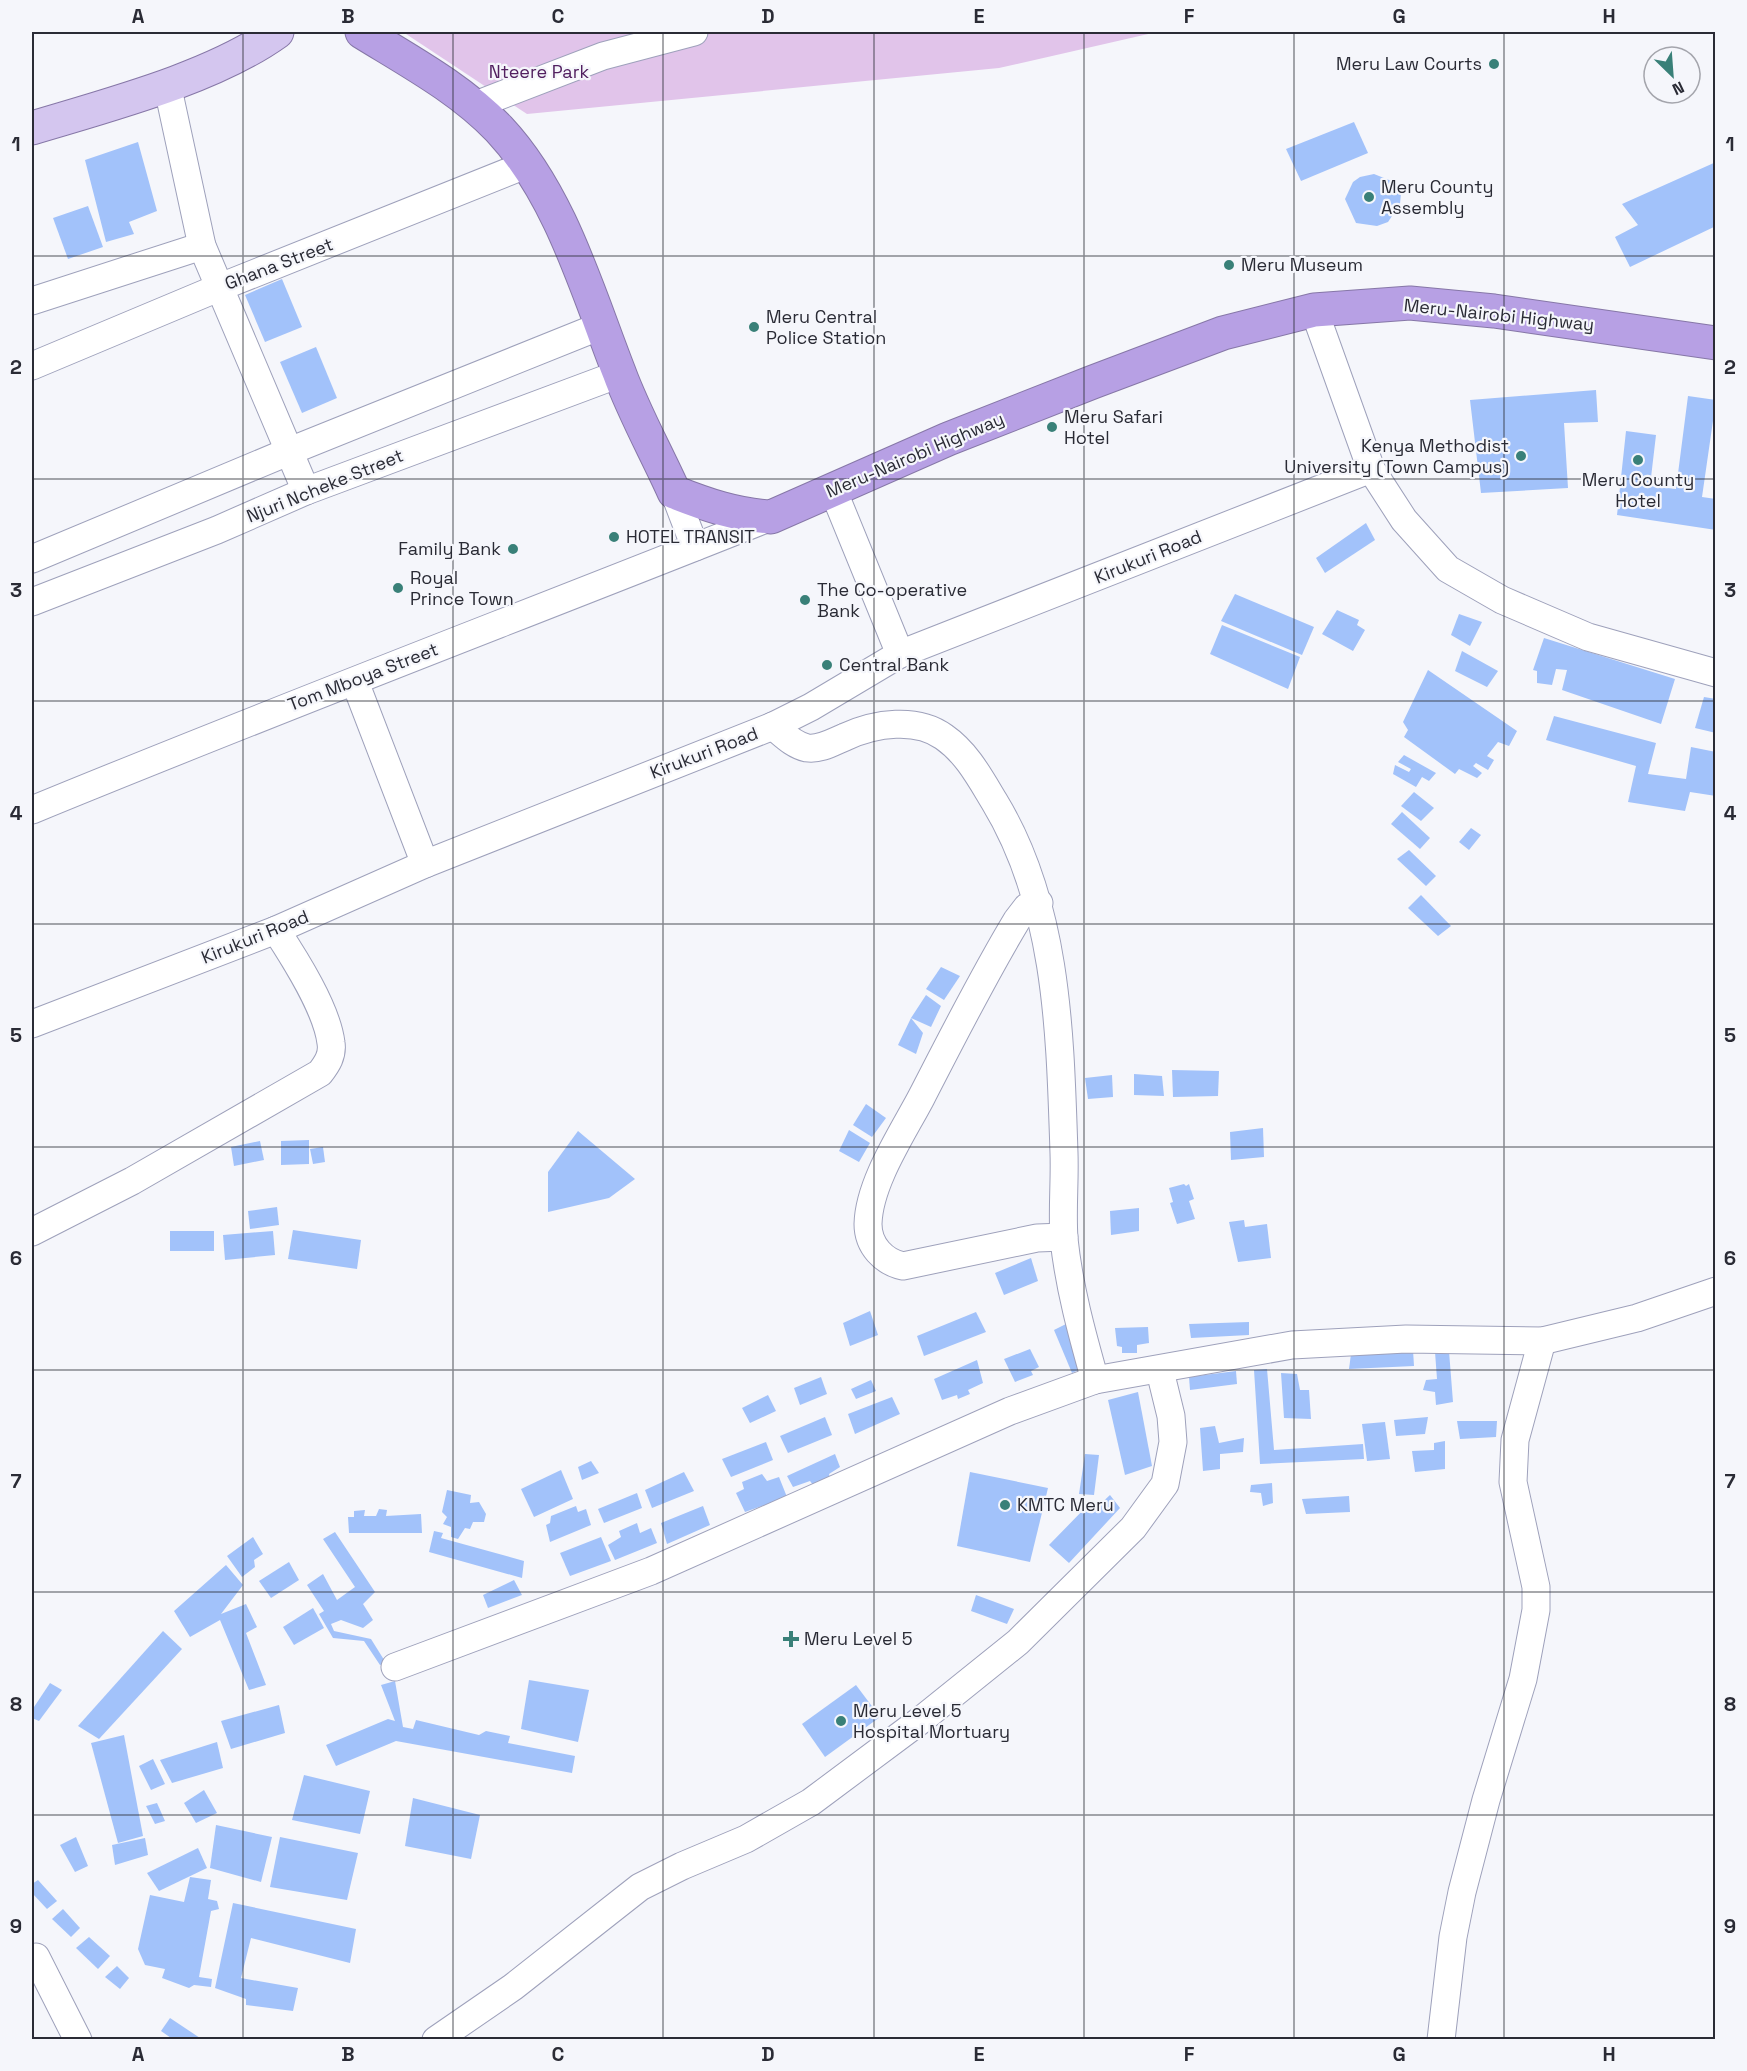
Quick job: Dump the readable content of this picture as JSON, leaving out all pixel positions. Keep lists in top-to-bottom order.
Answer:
{
  "streets": {
    "highway": ["Meru-Nairobi Highway"],
    "street": [
      "Ghana Street",
      "Njuri Ncheke Street",
      "Kirukuri Road",
      "Tom Mboya Street"
    ]
  },
  "crossings": [
    ["Meru-Nairobi Highway", "Tom Mboya Street"]
  ],
  "parks": ["Nteere Park"],
  "places": {
    "other": [
      "Meru Law Courts",
      "Meru County Assembly",
      "Meru Museum",
      "Meru Central Police Station",
      "Meru Safari Hotel",
      "Kenya Methodist University (Town Campus)",
      "Meru County Hotel",
      "HOTEL TRANSIT",
      "Family Bank",
      "Royal Prince Town",
      "The Co-operative Bank",
      "Central Bank",
      "KMTC Meru",
      "Meru Level 5 Hospital Mortuary"
    ],
    "health": ["Meru Level 5"]
  },
  "north": "bottom right",
  "grid": {
    "columns": [
      "A",
      "B",
      "C",
      "D",
      "E",
      "F",
      "G",
      "H"
    ],
    "rows": [
      "1",
      "2",
      "3",
      "4",
      "5",
      "6",
      "7",
      "8",
      "9"
    ]
  }
}
